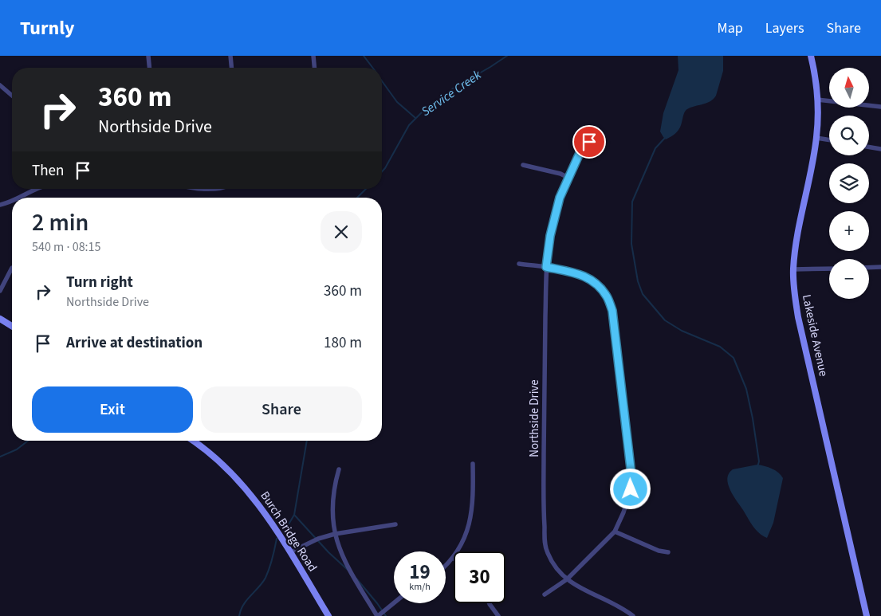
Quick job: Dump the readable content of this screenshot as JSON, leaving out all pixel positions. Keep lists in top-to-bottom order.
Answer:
{
  "streets": {
    "street": ["Lakeside Avenue", "Northside Drive", "Burch Bridge Road"]
  },
  "water": ["Service Creek"],
  "north": "top",
  "page": {
    "header": "Turnly",
    "nav": ["Map", "Layers", "Share"],
    "map_buttons": ["+", "−"],
    "turn": ["360 m", "Northside Drive"],
    "then": "Then",
    "heading": ["2 min", "540 m · 08:15"],
    "list": [
      {
        "name": "Turn right",
        "note": "Northside Drive",
        "value": "360 m"
      },
      {
        "name": "Arrive at destination",
        "value": "180 m"
      }
    ],
    "buttons": ["Exit", "Share"],
    "speed": "19 km/h",
    "limit": "30"
  }
}
